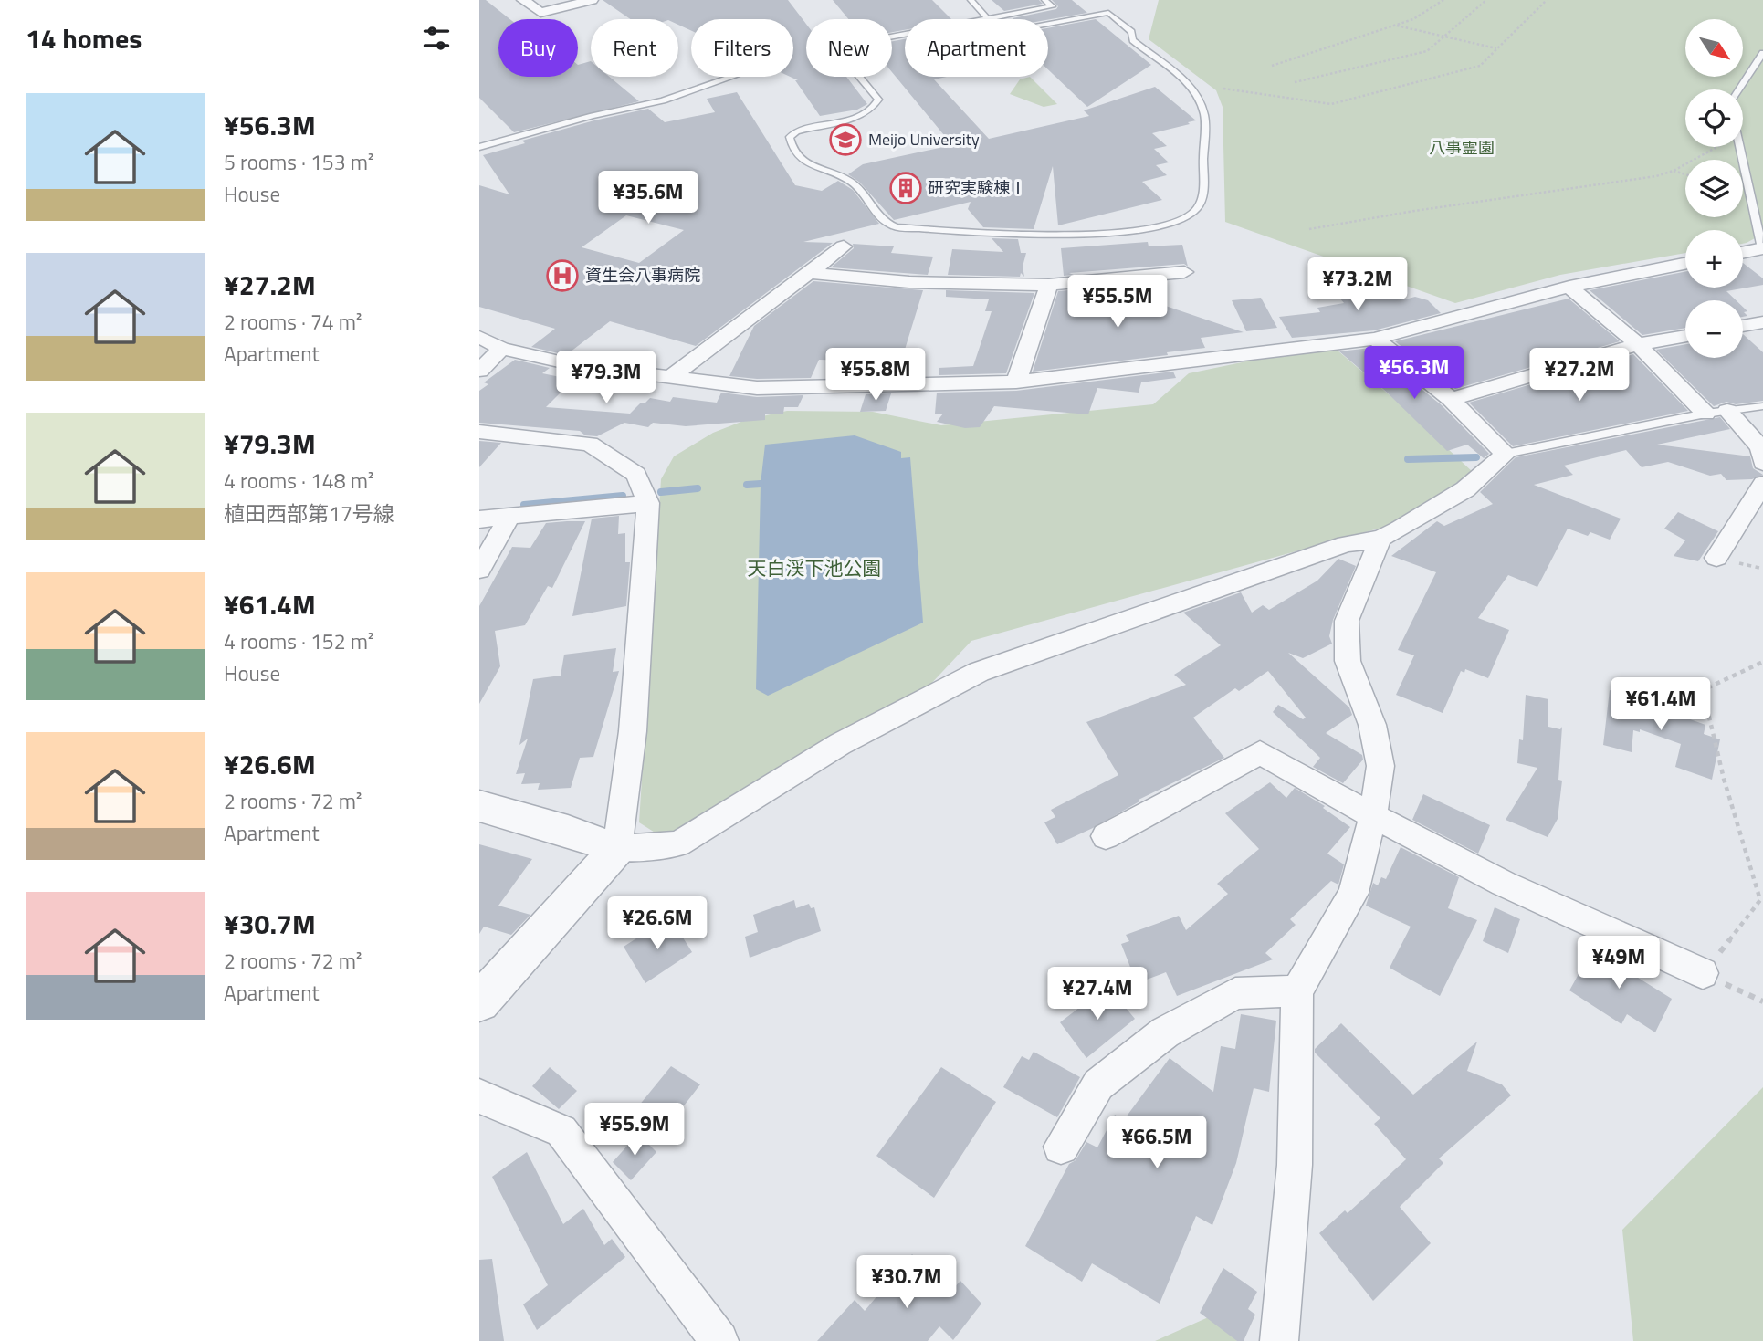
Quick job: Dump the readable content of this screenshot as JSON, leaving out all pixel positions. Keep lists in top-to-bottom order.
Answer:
{
  "parks": ["八事霊園", "天白渓下池公園"],
  "places": {
    "school or university": ["Meijo University"],
    "building": ["研究実験棟Ⅰ"],
    "hospital": ["資生会八事病院"]
  },
  "north": "bottom right",
  "page": {
    "heading": "14 homes",
    "map_buttons": ["+", "−"],
    "chip": [
      "Buy",
      "Rent",
      "Filters",
      "New",
      "Apartment"
    ],
    "list": [
      {
        "name": "¥56.3M",
        "note": "5 rooms · 153 m² · House"
      },
      {
        "name": "¥27.2M",
        "note": "2 rooms · 74 m² · Apartment"
      },
      {
        "name": "¥79.3M",
        "note": "4 rooms · 148 m² · 植田西部第17号線"
      },
      {
        "name": "¥61.4M",
        "note": "4 rooms · 152 m² · House"
      },
      {
        "name": "¥26.6M",
        "note": "2 rooms · 72 m² · Apartment"
      },
      {
        "name": "¥30.7M",
        "note": "2 rooms · 72 m² · Apartment"
      }
    ],
    "price": [
      "¥35.6M",
      "¥73.2M",
      "¥55.5M",
      "¥56.3M",
      "¥55.8M",
      "¥27.2M",
      "¥79.3M",
      "¥61.4M",
      "¥26.6M",
      "¥49M",
      "¥27.4M",
      "¥55.9M",
      "¥66.5M",
      "¥30.7M"
    ]
  }
}
